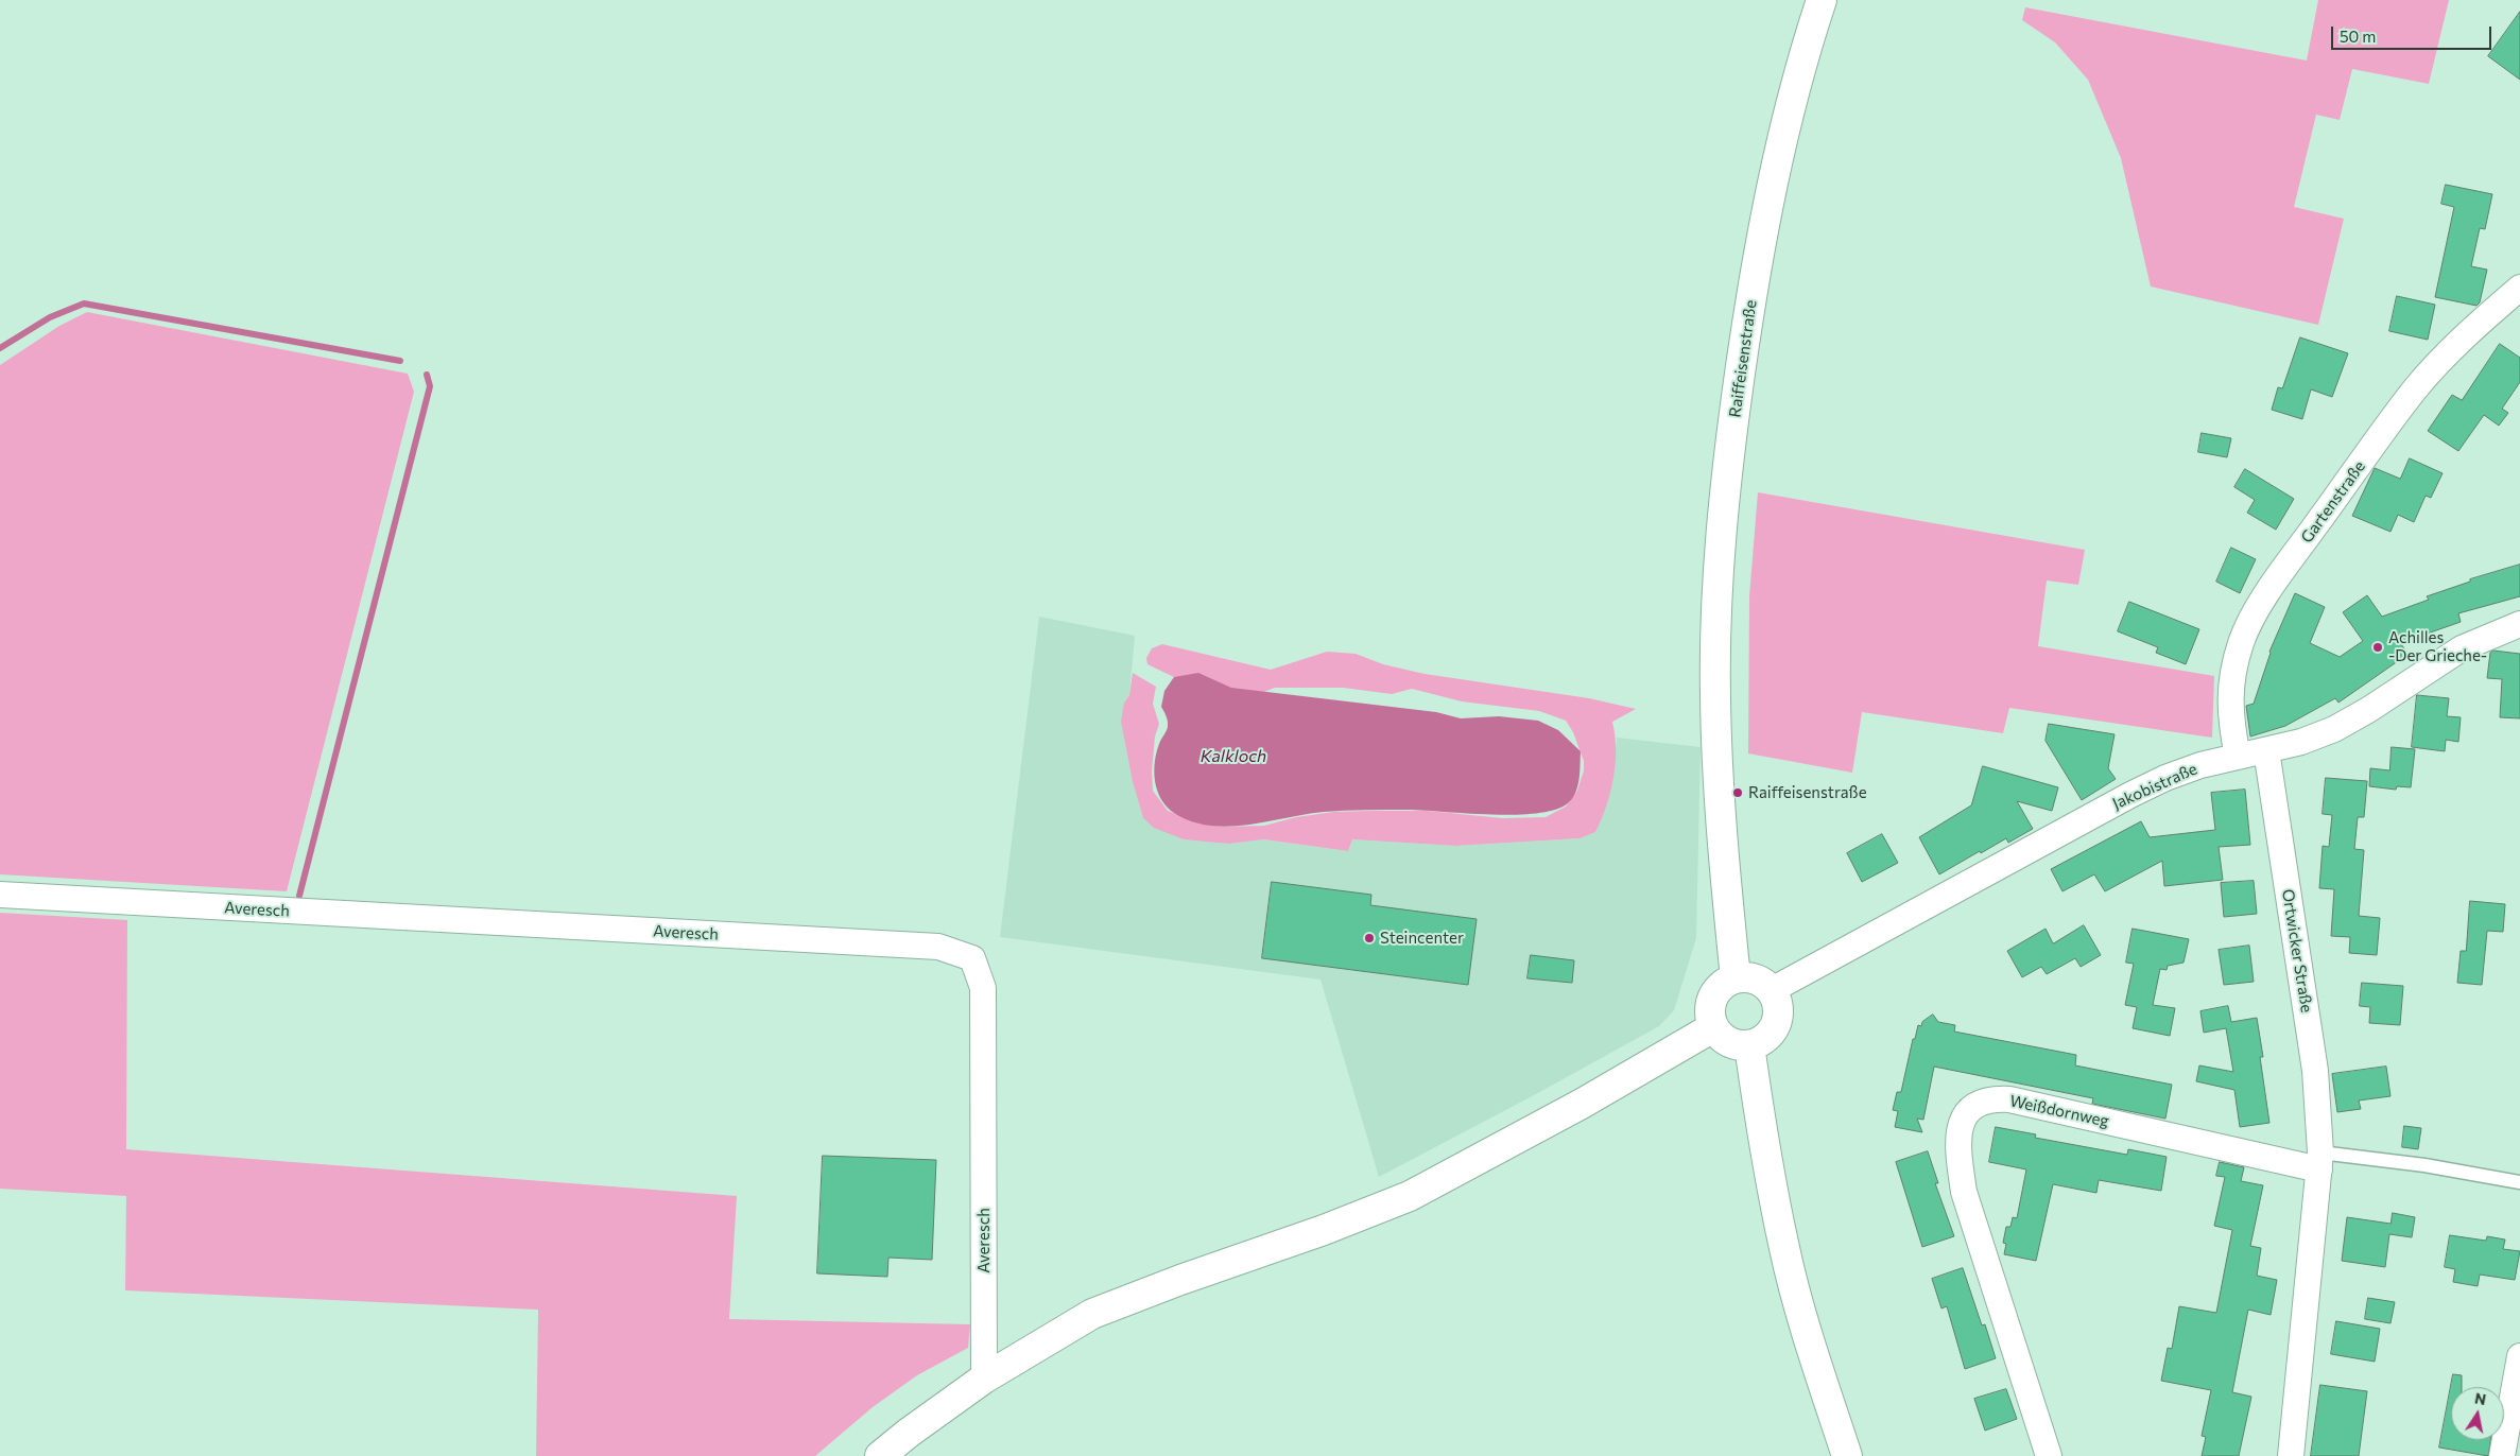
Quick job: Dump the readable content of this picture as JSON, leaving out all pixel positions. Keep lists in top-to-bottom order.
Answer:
{
  "streets": {
    "street": [
      "Raiffeisenstraße",
      "Gartenstraße",
      "Jakobistraße",
      "Averesch",
      "Ortwicker Straße",
      "Weißdornweg"
    ]
  },
  "crossings": [
    ["Raiffeisenstraße", "Jakobistraße"],
    ["Gartenstraße", "Jakobistraße"],
    ["Jakobistraße", "Ortwicker Straße"],
    ["Ortwicker Straße", "Weißdornweg"]
  ],
  "water": ["Kalkloch"],
  "places": ["Achilles -Der Grieche-", "Raiffeisenstraße", "Steincenter"],
  "scale_bar": "50 m",
  "north": "top"
}
